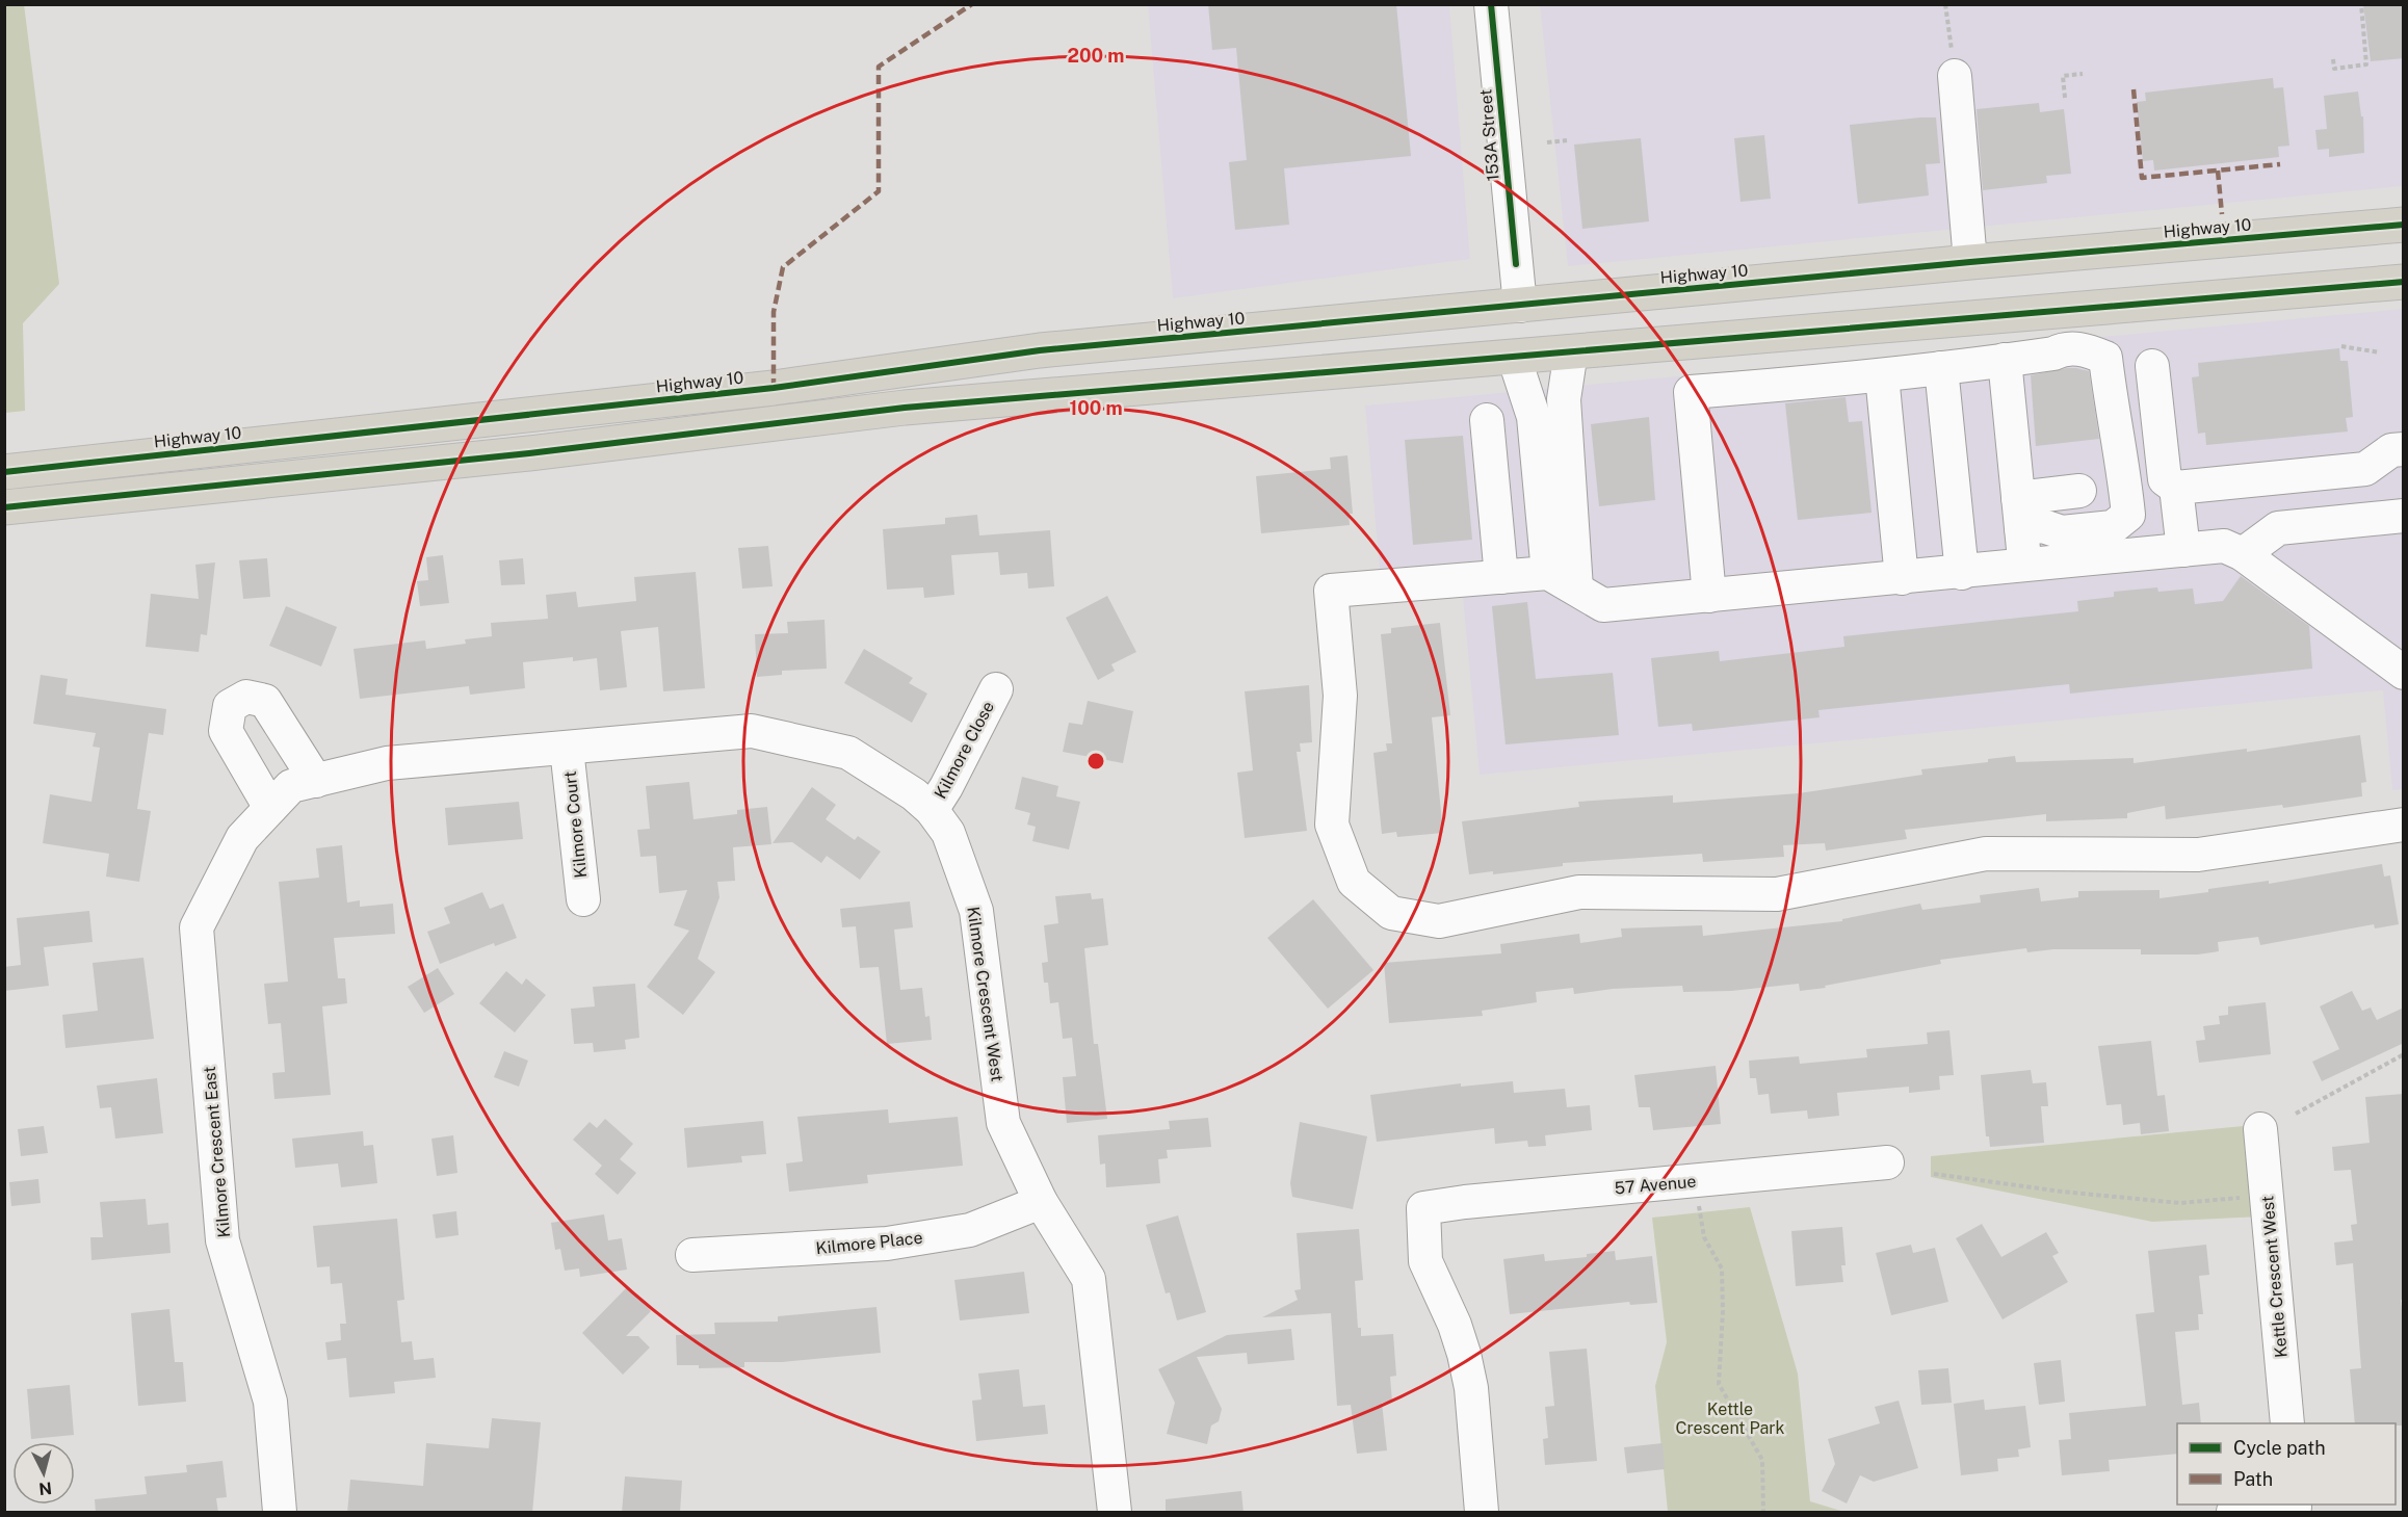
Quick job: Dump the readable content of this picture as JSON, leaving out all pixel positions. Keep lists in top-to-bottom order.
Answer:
{
  "streets": {
    "highway": ["Highway 10"],
    "street": [
      "153A Street",
      "Kilmore Close",
      "Kilmore Court",
      "Kilmore Crescent West",
      "Kilmore Crescent East",
      "57 Avenue",
      "Kilmore Place",
      "Kettle Crescent West"
    ]
  },
  "crossings": [
    ["153A Street", "Highway 10"],
    ["Kilmore Close", "Kilmore Crescent West"],
    ["Kilmore Court", "Kilmore Crescent West"],
    ["Kilmore Court", "Kilmore Crescent East"],
    ["Kilmore Crescent West", "Kilmore Crescent East"],
    ["Kilmore Crescent West", "Kilmore Place"]
  ],
  "parks": ["Kettle Crescent Park"],
  "legend": ["Cycle path", "Path"],
  "north": "bottom",
  "rings": ["200 m", "100 m"]
}
